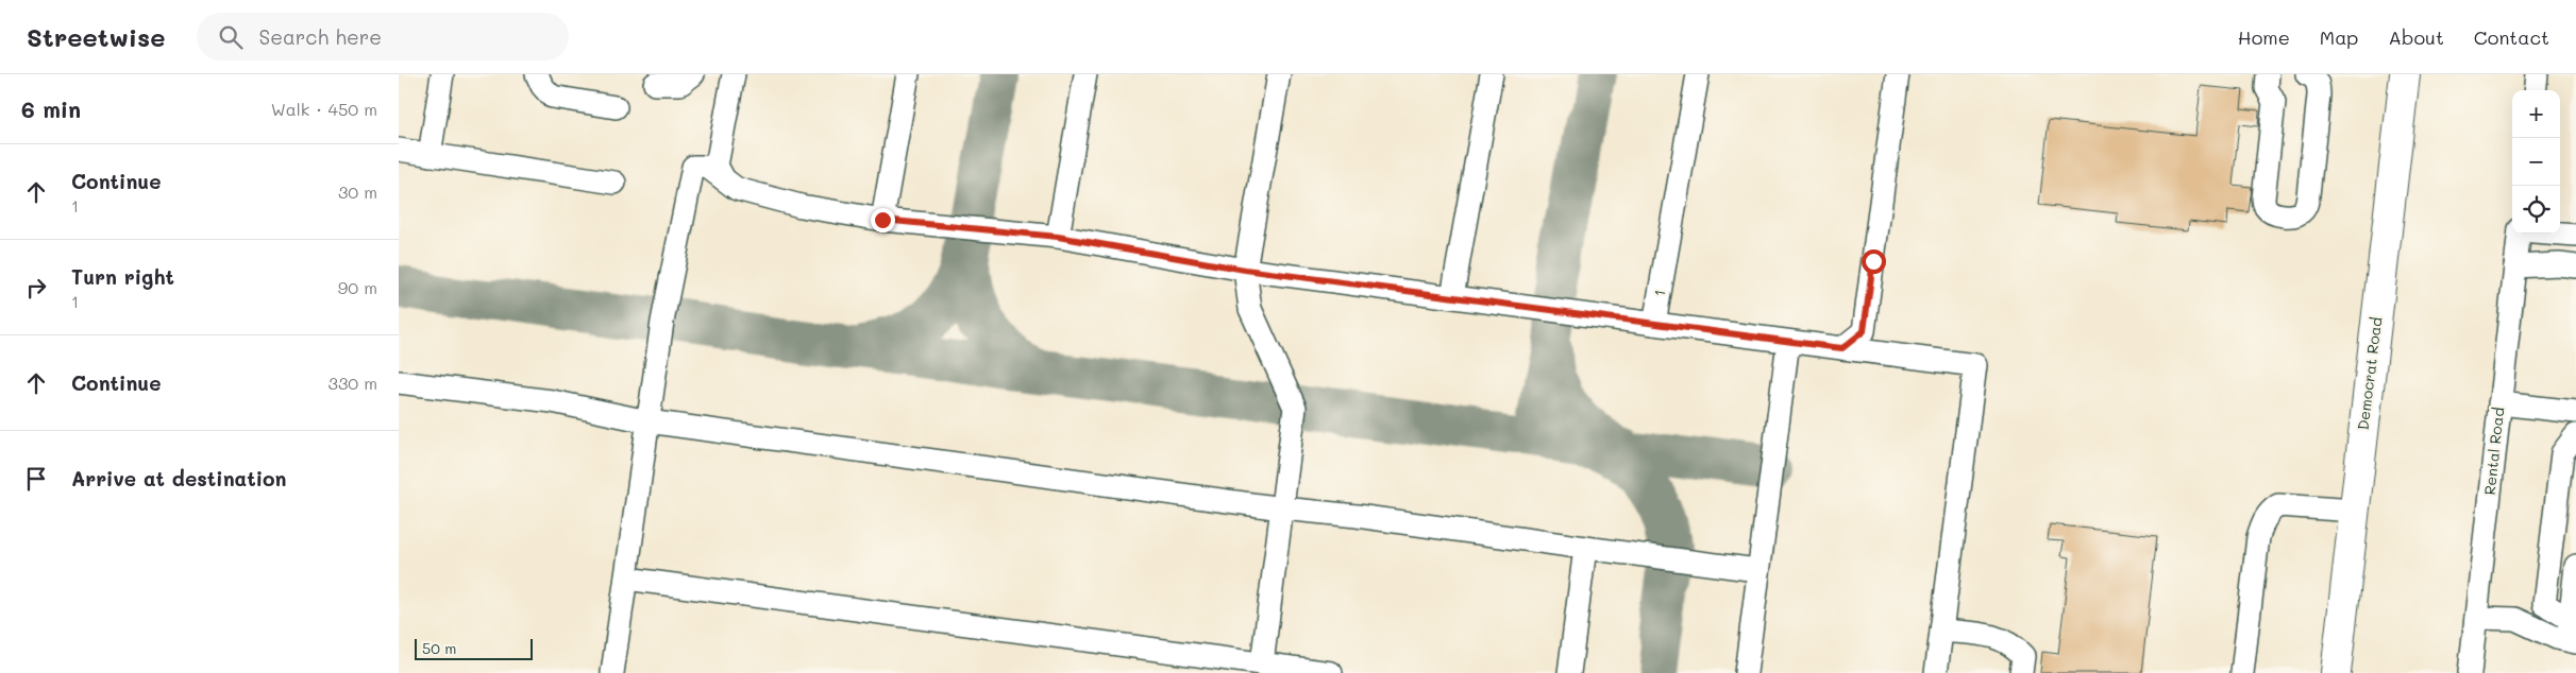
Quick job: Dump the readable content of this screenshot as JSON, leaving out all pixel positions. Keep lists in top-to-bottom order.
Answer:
{
  "streets": {
    "main road": ["Democrat Road"],
    "street": ["1", "Rental Road"]
  },
  "scale_bar": "50 m",
  "page": {
    "header": "Streetwise",
    "search": "Search here",
    "nav": [
      "Home",
      "Map",
      "About",
      "Contact"
    ],
    "heading": ["6 min", "Walk · 450 m"],
    "map_buttons": ["+", "−"],
    "list": [
      ["Continue", "1", "30 m"],
      ["Turn right", "1", "90 m"],
      ["Continue", "330 m"],
      "Arrive at destination"
    ],
    "scale": "50 m"
  }
}
